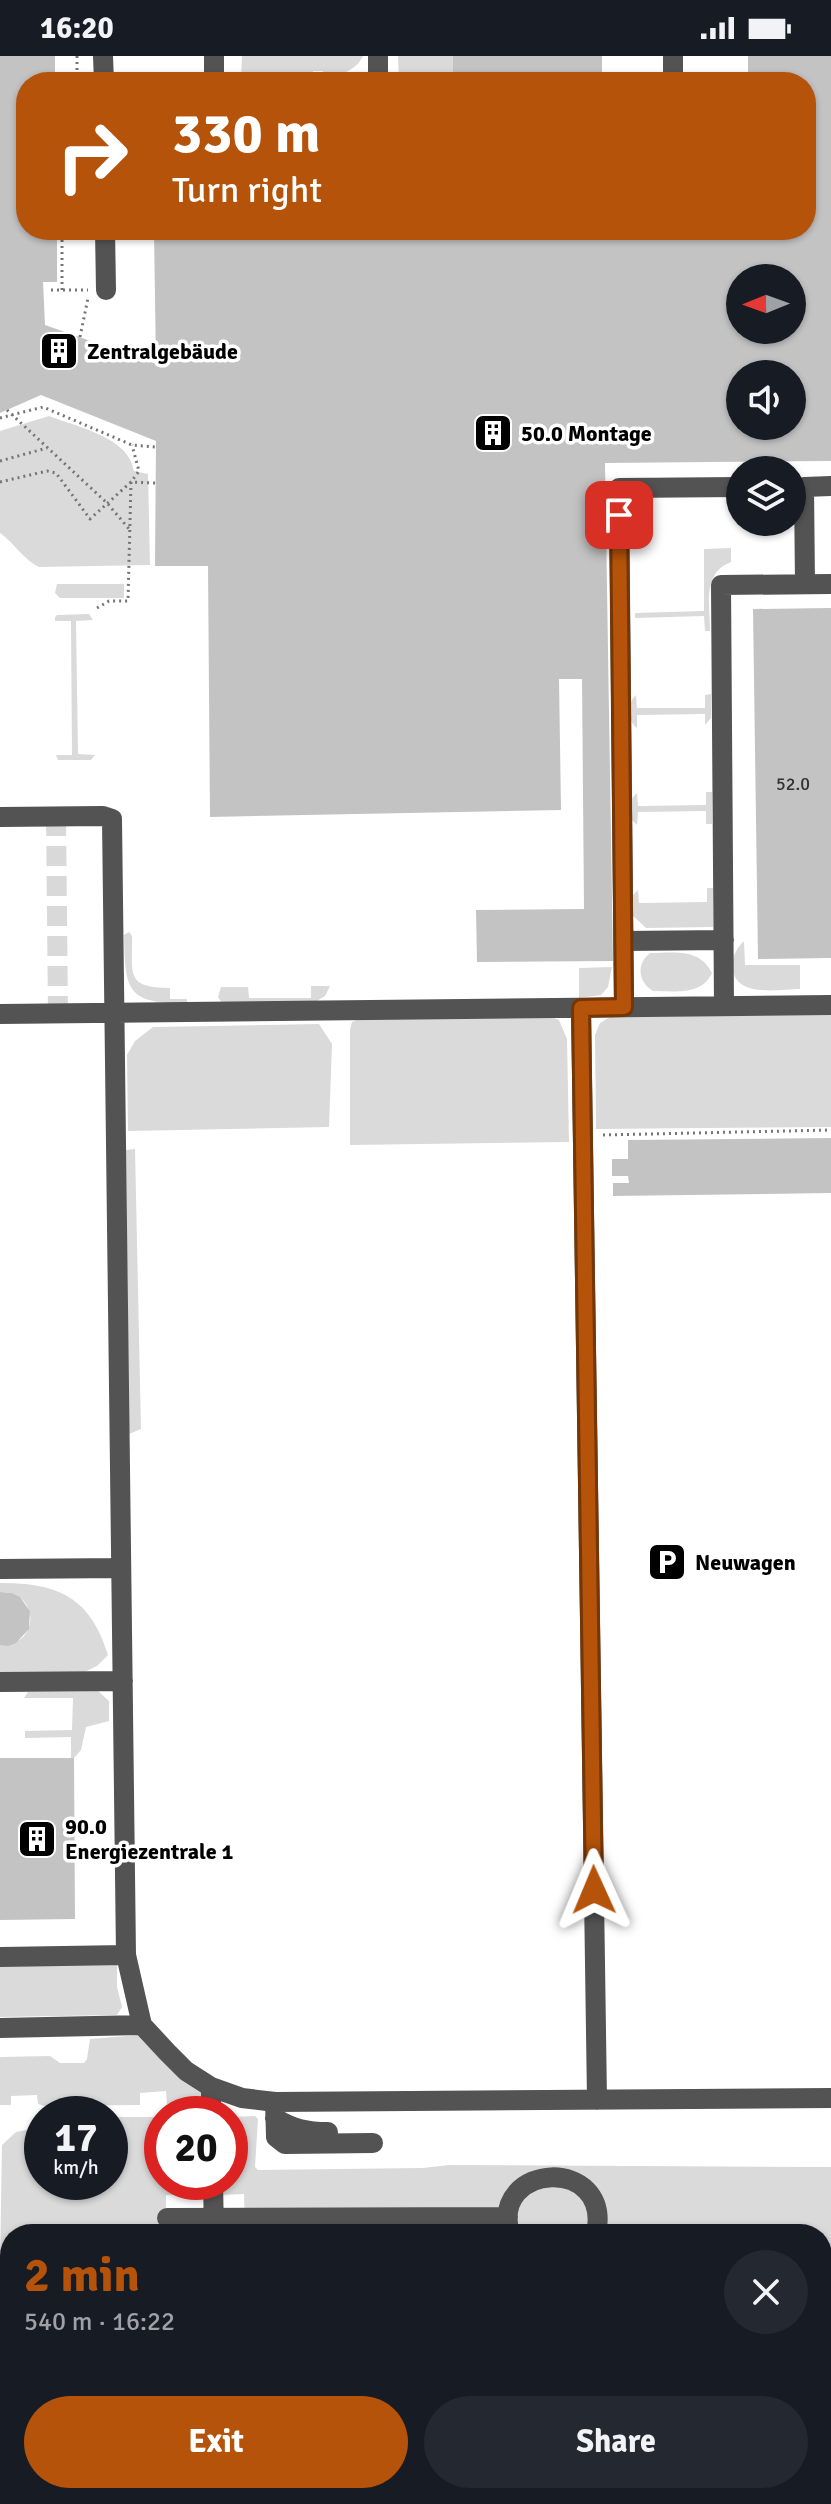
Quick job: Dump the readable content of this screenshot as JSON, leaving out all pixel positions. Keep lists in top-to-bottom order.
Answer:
{
  "places": {
    "building": ["Zentralgebäude", "50.0 Montage", "90.0 Energiezentrale 1"],
    "parking": ["Neuwagen"]
  },
  "house_numbers": ["52.0"],
  "north": "left",
  "page": {
    "status": "16:20",
    "turn": ["330 m", "Turn right"],
    "speed": "17 km/h",
    "limit": "20",
    "heading": ["2 min", "540 m · 16:22"],
    "buttons": ["Exit", "Share"]
  }
}
